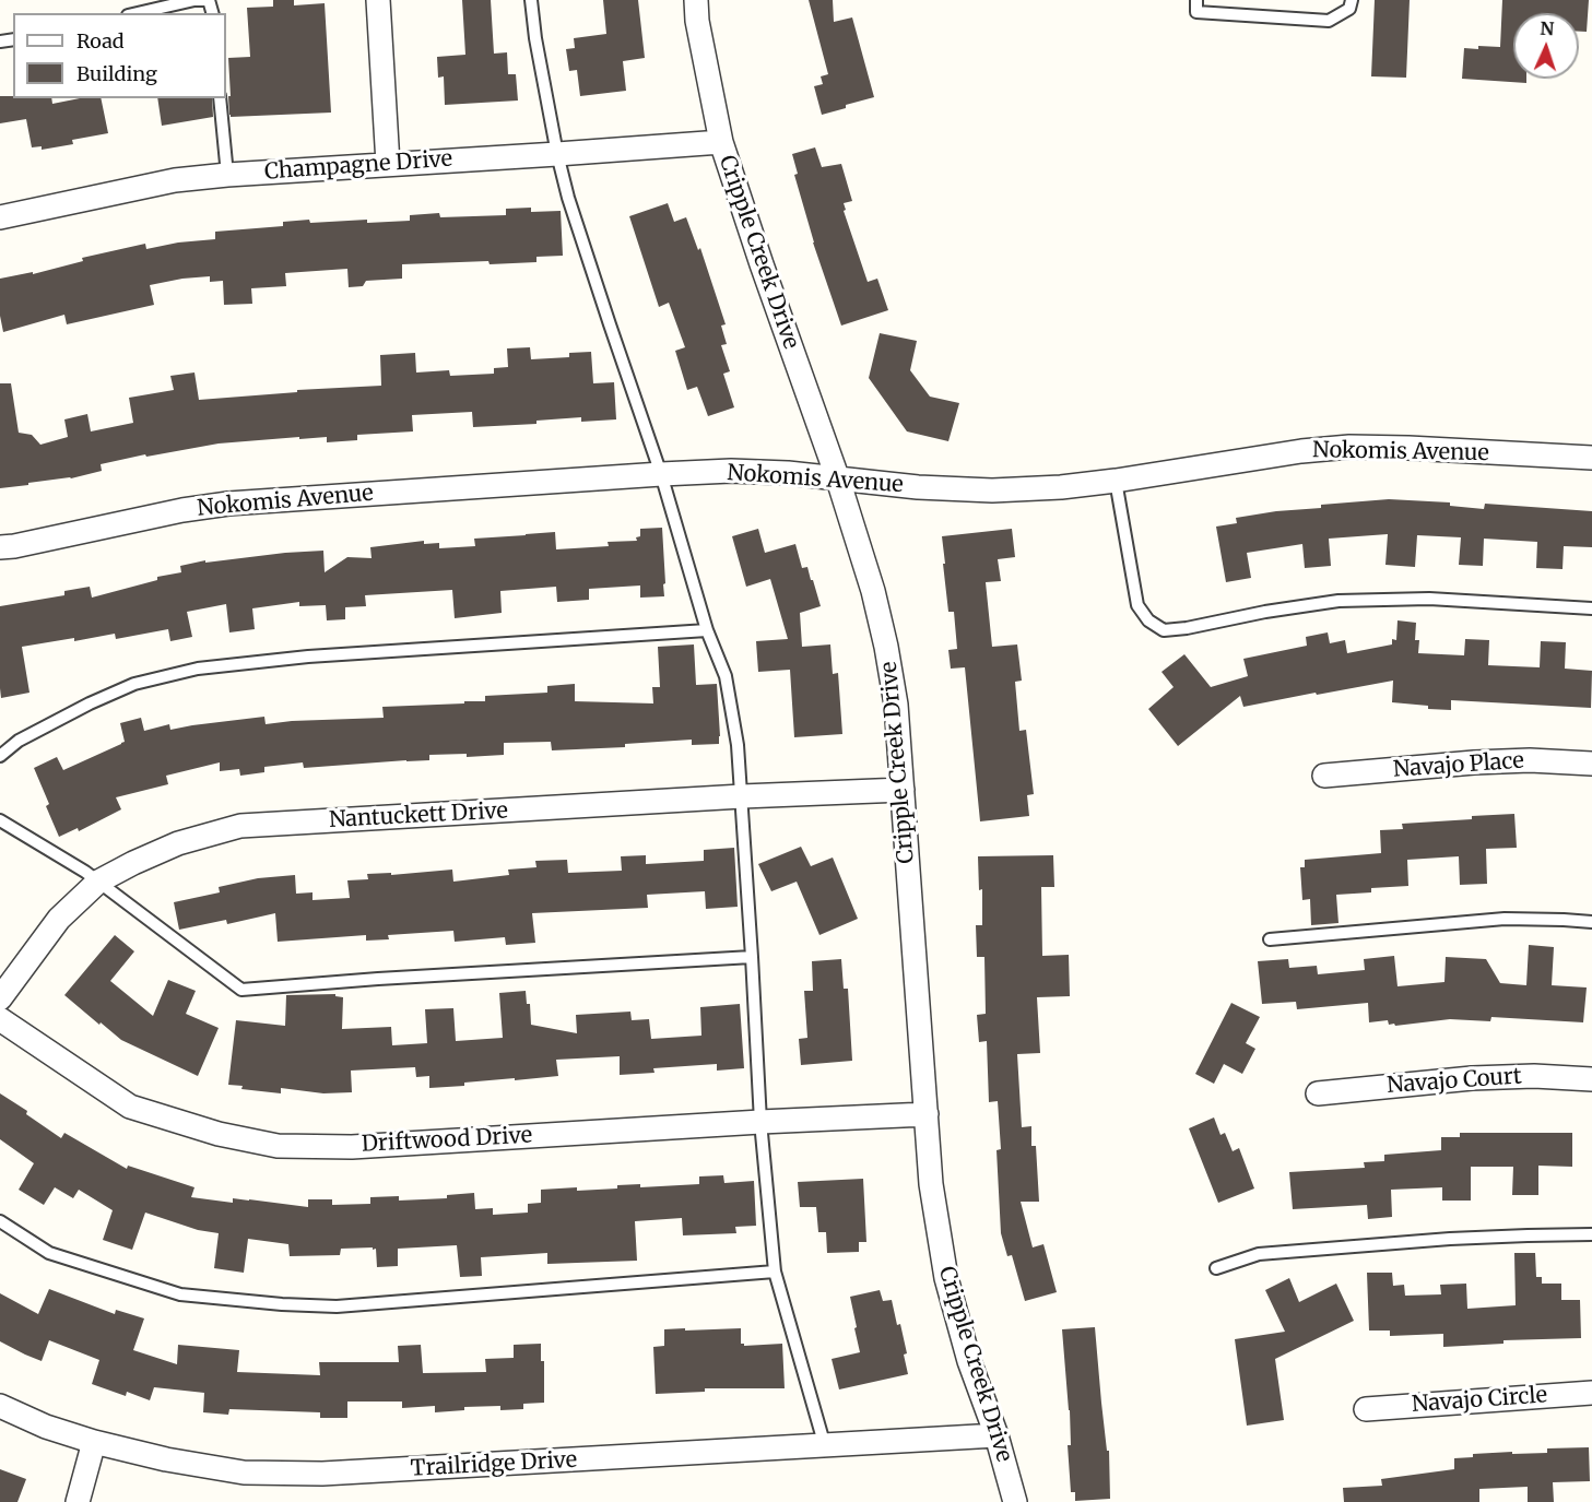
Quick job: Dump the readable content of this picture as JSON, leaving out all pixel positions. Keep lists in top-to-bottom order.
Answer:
{
  "streets": {
    "street": [
      "Champagne Drive",
      "Cripple Creek Drive",
      "Nokomis Avenue",
      "Navajo Place",
      "Nantuckett Drive",
      "Navajo Court",
      "Driftwood Drive",
      "Navajo Circle",
      "Trailridge Drive"
    ]
  },
  "crossings": [
    ["Champagne Drive", "Cripple Creek Drive"],
    ["Cripple Creek Drive", "Nokomis Avenue"],
    ["Cripple Creek Drive", "Nantuckett Drive"],
    ["Cripple Creek Drive", "Driftwood Drive"],
    ["Cripple Creek Drive", "Trailridge Drive"]
  ],
  "legend": ["Road", "Building"],
  "north": "top"
}
